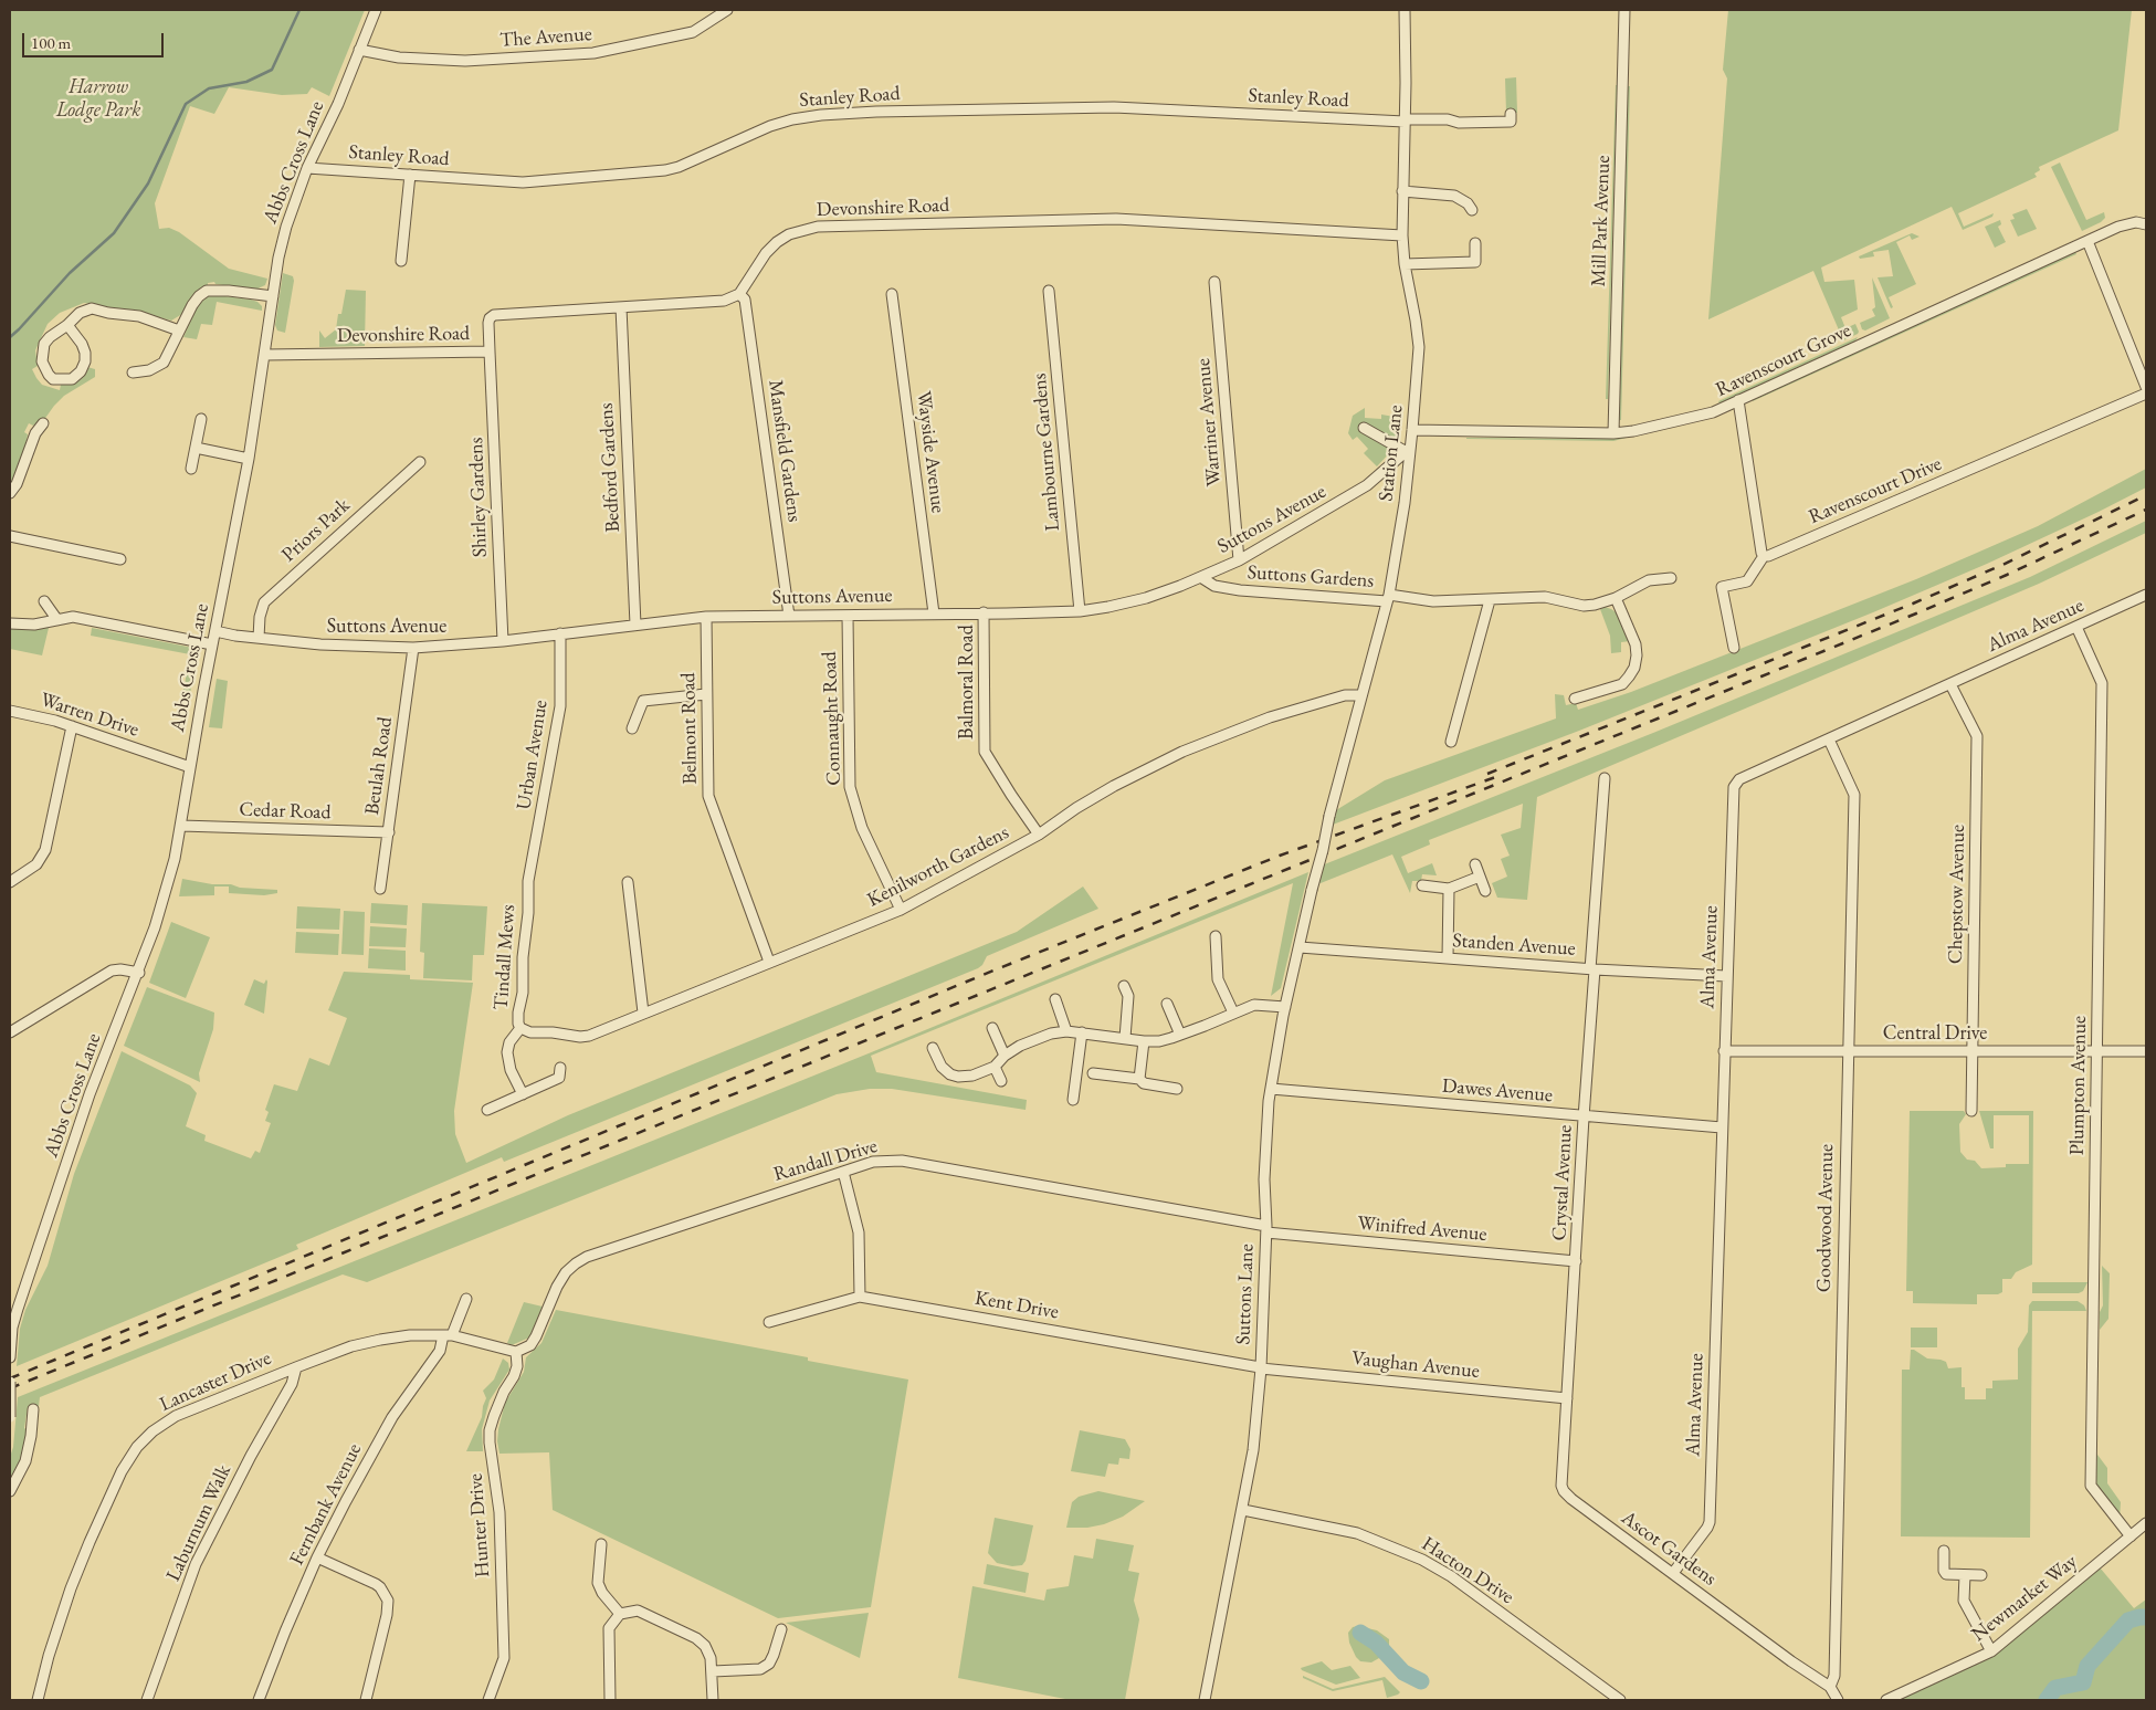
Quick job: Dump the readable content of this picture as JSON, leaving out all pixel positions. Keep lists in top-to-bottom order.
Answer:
{
  "streets": {
    "street": [
      "The Avenue",
      "Stanley Road",
      "Abbs Cross Lane",
      "Devonshire Road",
      "Mill Park Avenue",
      "Ravenscourt Grove",
      "Warriner Avenue",
      "Mansfield Gardens",
      "Wayside Avenue",
      "Lambourne Gardens",
      "Station Lane",
      "Bedford Gardens",
      "Ravenscourt Drive",
      "Shirley Gardens",
      "Suttons Avenue",
      "Priors Park",
      "Suttons Gardens",
      "Alma Avenue",
      "Balmoral Road",
      "Warren Drive",
      "Connaught Road",
      "Belmont Road",
      "Urban Avenue",
      "Beulah Road",
      "Cedar Road",
      "Kenilworth Gardens",
      "Chepstow Avenue",
      "Standen Avenue",
      "Tindall Mews",
      "Central Drive",
      "Plumpton Avenue",
      "Dawes Avenue",
      "Randall Drive",
      "Crystal Avenue",
      "Goodwood Avenue",
      "Winifred Avenue",
      "Suttons Lane",
      "Kent Drive",
      "Vaughan Avenue",
      "Lancaster Drive",
      "Fernbank Avenue",
      "Laburnum Walk",
      "Hunter Drive",
      "Ascot Gardens",
      "Hacton Drive",
      "Newmarket Way"
    ]
  },
  "crossings": [
    ["The Avenue", "Abbs Cross Lane"],
    ["Stanley Road", "Abbs Cross Lane"],
    ["Stanley Road", "Station Lane"],
    ["Abbs Cross Lane", "Devonshire Road"],
    ["Abbs Cross Lane", "Suttons Avenue"],
    ["Abbs Cross Lane", "Warren Drive"],
    ["Abbs Cross Lane", "Cedar Road"],
    ["Devonshire Road", "Mansfield Gardens"],
    ["Devonshire Road", "Station Lane"],
    ["Devonshire Road", "Bedford Gardens"],
    ["Devonshire Road", "Shirley Gardens"],
    ["Mill Park Avenue", "Ravenscourt Grove"],
    ["Ravenscourt Grove", "Station Lane"],
    ["Warriner Avenue", "Suttons Avenue"],
    ["Mansfield Gardens", "Suttons Avenue"],
    ["Wayside Avenue", "Suttons Avenue"],
    ["Lambourne Gardens", "Suttons Avenue"],
    ["Station Lane", "Suttons Avenue"],
    ["Station Lane", "Suttons Gardens"],
    ["Station Lane", "Kenilworth Gardens"],
    ["Station Lane", "Suttons Lane"],
    ["Bedford Gardens", "Suttons Avenue"],
    ["Shirley Gardens", "Suttons Avenue"],
    ["Suttons Avenue", "Priors Park"],
    ["Suttons Avenue", "Suttons Gardens"],
    ["Suttons Avenue", "Balmoral Road"],
    ["Suttons Avenue", "Connaught Road"],
    ["Suttons Avenue", "Belmont Road"],
    ["Suttons Avenue", "Urban Avenue"],
    ["Suttons Avenue", "Beulah Road"],
    ["Alma Avenue", "Chepstow Avenue"],
    ["Alma Avenue", "Standen Avenue"],
    ["Alma Avenue", "Central Drive"],
    ["Alma Avenue", "Plumpton Avenue"],
    ["Alma Avenue", "Dawes Avenue"],
    ["Alma Avenue", "Goodwood Avenue"],
    ["Alma Avenue", "Ascot Gardens"],
    ["Balmoral Road", "Kenilworth Gardens"],
    ["Connaught Road", "Kenilworth Gardens"],
    ["Belmont Road", "Kenilworth Gardens"],
    ["Urban Avenue", "Tindall Mews"],
    ["Beulah Road", "Cedar Road"],
    ["Kenilworth Gardens", "Tindall Mews"],
    ["Chepstow Avenue", "Central Drive"],
    ["Standen Avenue", "Crystal Avenue"],
    ["Standen Avenue", "Suttons Lane"],
    ["Central Drive", "Plumpton Avenue"],
    ["Central Drive", "Goodwood Avenue"],
    ["Plumpton Avenue", "Newmarket Way"],
    ["Dawes Avenue", "Crystal Avenue"],
    ["Dawes Avenue", "Suttons Lane"],
    ["Randall Drive", "Winifred Avenue"],
    ["Randall Drive", "Suttons Lane"],
    ["Randall Drive", "Lancaster Drive"],
    ["Randall Drive", "Hunter Drive"],
    ["Crystal Avenue", "Winifred Avenue"],
    ["Crystal Avenue", "Vaughan Avenue"],
    ["Crystal Avenue", "Ascot Gardens"],
    ["Goodwood Avenue", "Ascot Gardens"],
    ["Winifred Avenue", "Suttons Lane"],
    ["Suttons Lane", "Kent Drive"],
    ["Suttons Lane", "Vaughan Avenue"],
    ["Suttons Lane", "Hacton Drive"],
    ["Kent Drive", "Vaughan Avenue"],
    ["Vaughan Avenue", "Ascot Gardens"],
    ["Lancaster Drive", "Fernbank Avenue"],
    ["Lancaster Drive", "Laburnum Walk"],
    ["Lancaster Drive", "Hunter Drive"]
  ],
  "parks": ["Harrow Lodge Park"],
  "scale_bar": "100 m"
}
